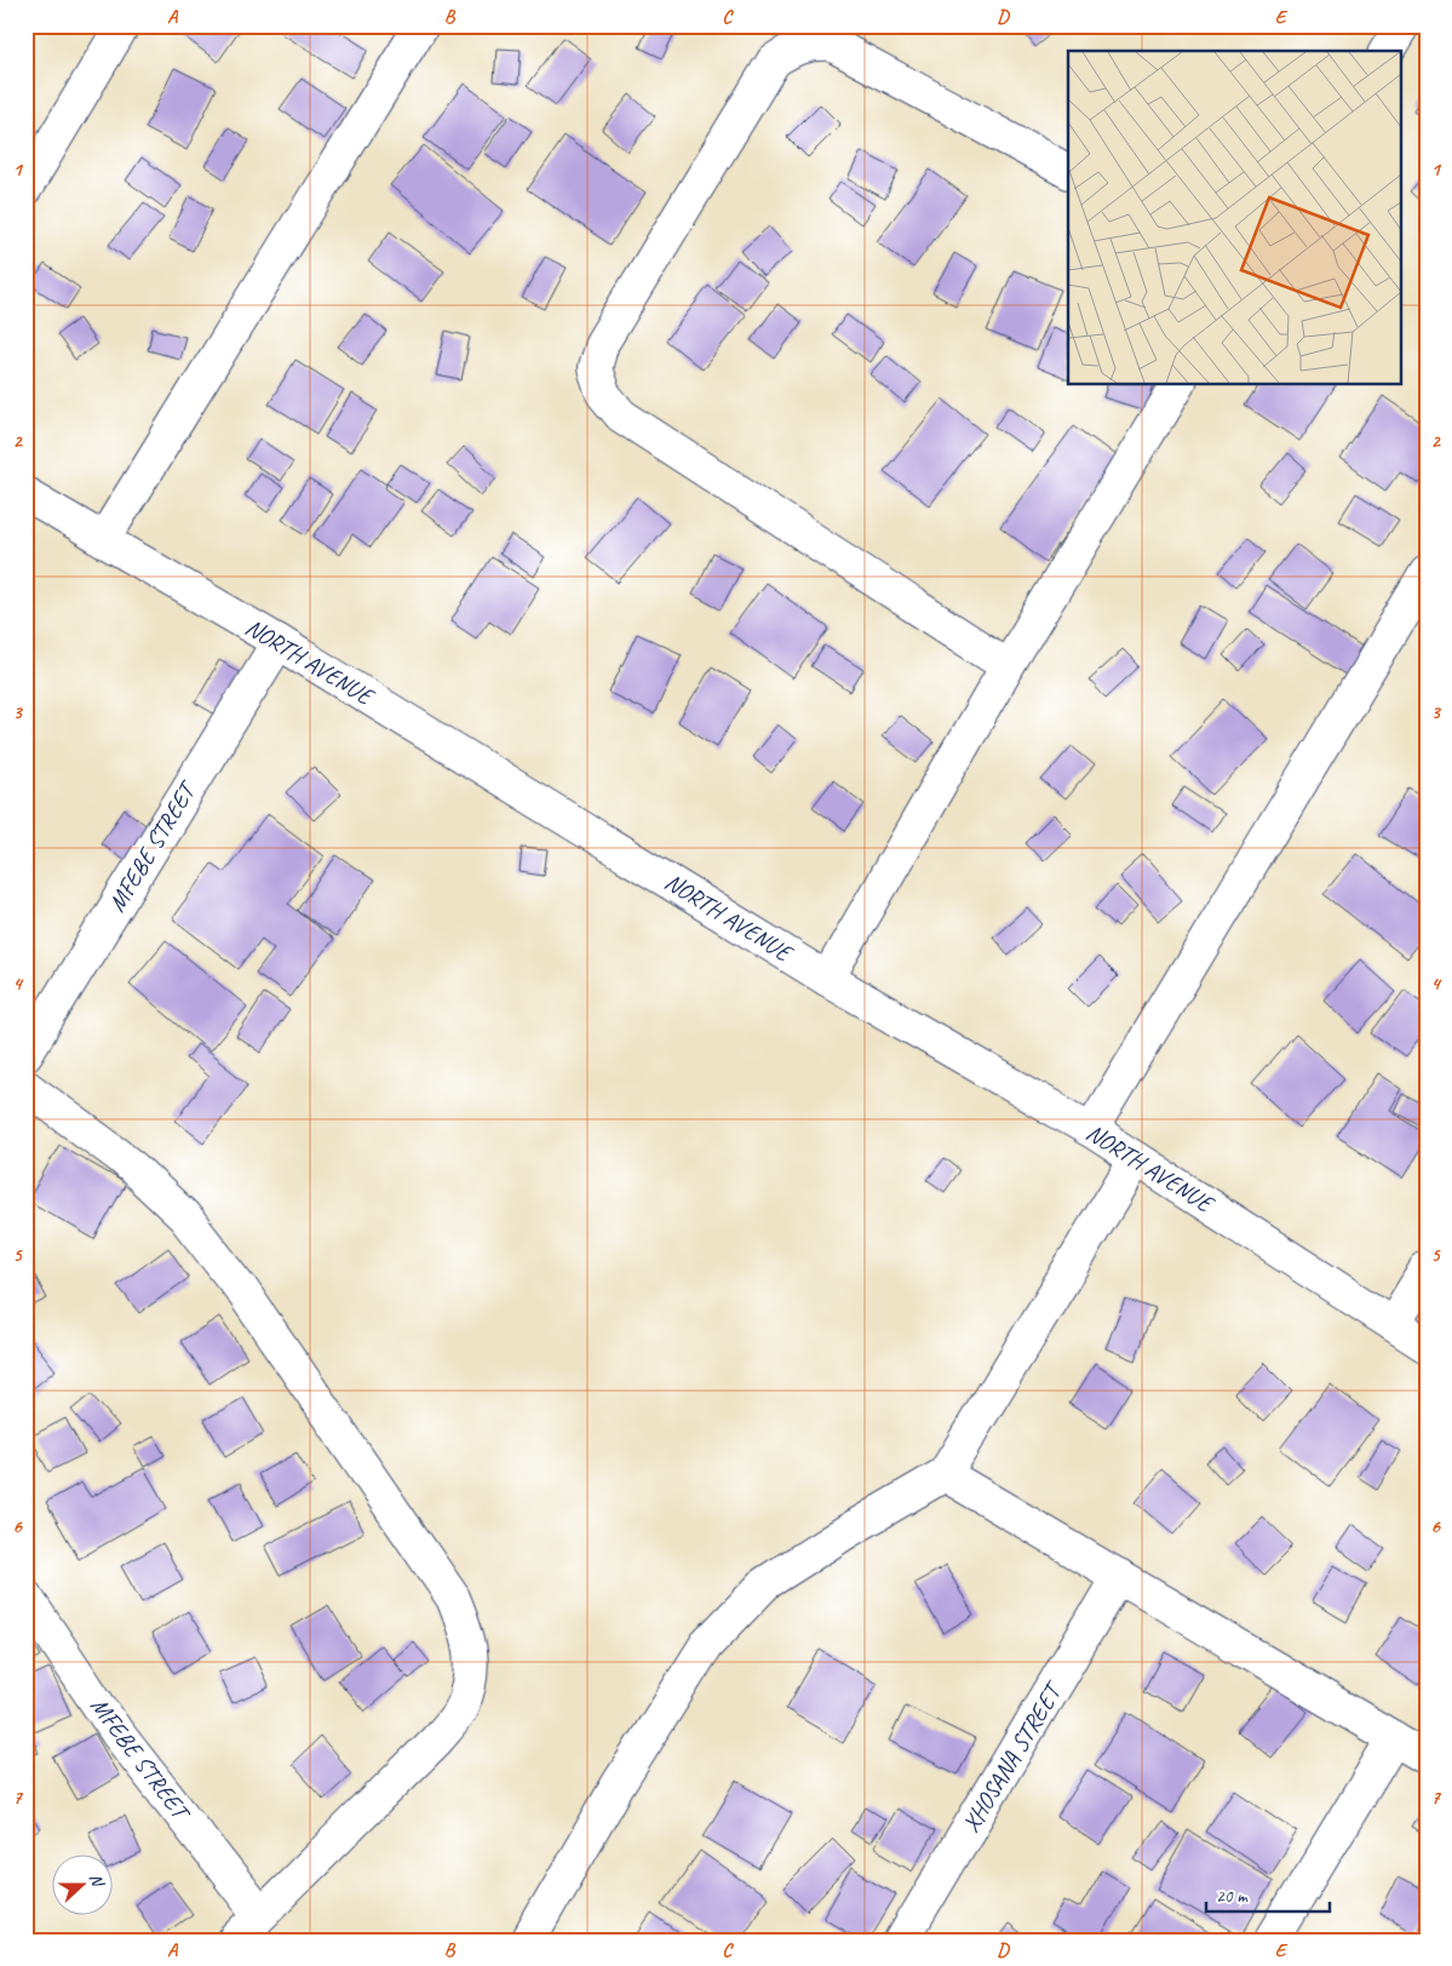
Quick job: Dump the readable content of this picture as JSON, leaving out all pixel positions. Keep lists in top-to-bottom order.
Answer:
{
  "streets": {
    "street": ["NORTH AVENUE", "MFEBE STREET", "XHOSANA STREET"]
  },
  "crossings": [
    ["NORTH AVENUE", "MFEBE STREET"]
  ],
  "scale_bar": "20 m",
  "north": "right",
  "grid": {
    "columns": [
      "A",
      "B",
      "C",
      "D",
      "E"
    ],
    "rows": [
      "1",
      "2",
      "3",
      "4",
      "5",
      "6",
      "7"
    ]
  }
}
